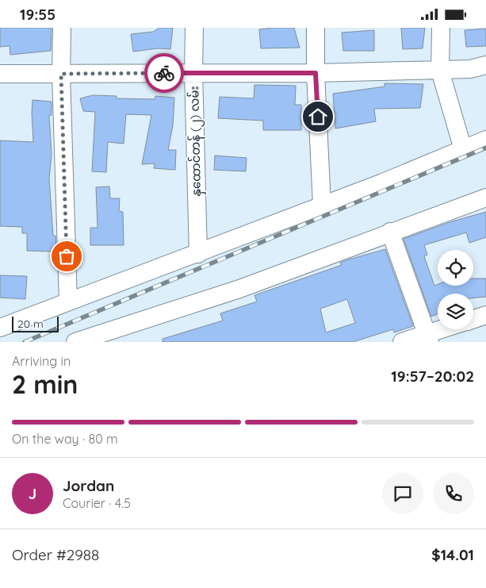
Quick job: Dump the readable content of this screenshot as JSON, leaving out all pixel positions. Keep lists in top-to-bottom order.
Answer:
{
  "streets": {
    "street": ["နှထောင်တန် (၂) လမ်း"]
  },
  "scale_bar": "20 m",
  "page": {
    "status": "19:55",
    "scale": "20 m",
    "heading": ["2 min", "Arriving in", "19:57–20:02"],
    "panel": [
      "Jordan",
      "Courier · 4.5",
      "Order #2988",
      "$14.01"
    ],
    "bar": "On the way · 80 m",
    "round": "J"
  }
}
